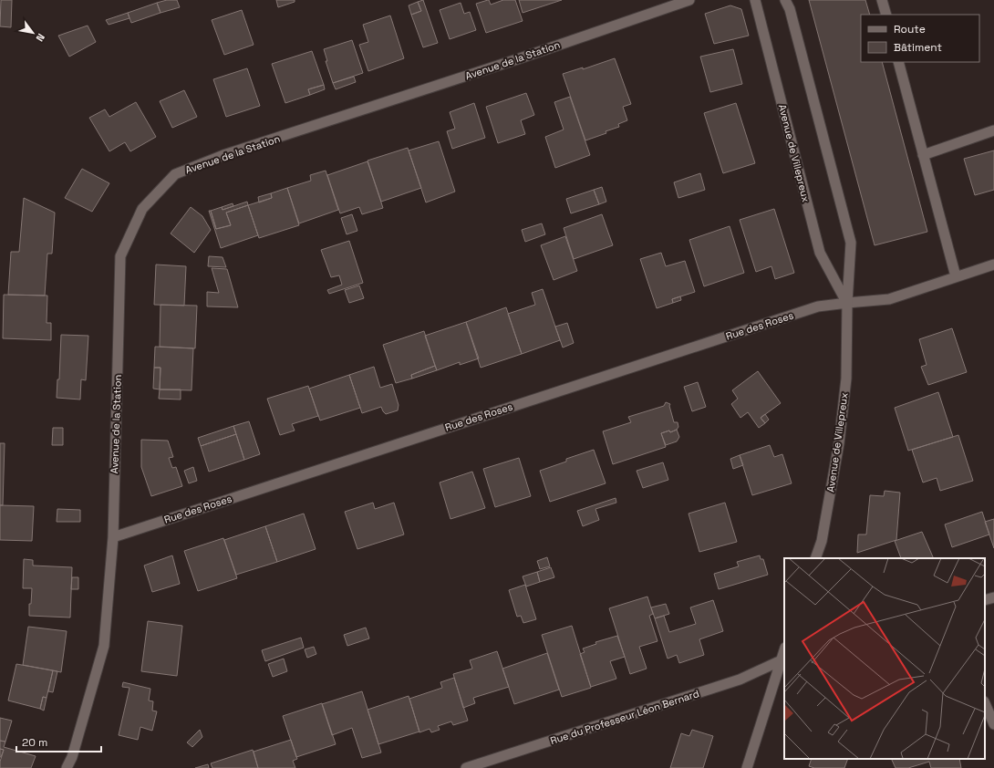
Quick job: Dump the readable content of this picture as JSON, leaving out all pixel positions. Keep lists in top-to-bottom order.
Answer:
{
  "streets": {
    "street": [
      "Avenue de la Station",
      "Avenue de Villepreux",
      "Rue des Roses",
      "Rue du Professeur Léon Bernard"
    ]
  },
  "crossings": [
    ["Avenue de la Station", "Rue des Roses"],
    ["Avenue de Villepreux", "Rue des Roses"]
  ],
  "legend": ["Route", "Bâtiment"],
  "scale_bar": "20 m",
  "north": "bottom right"
}
